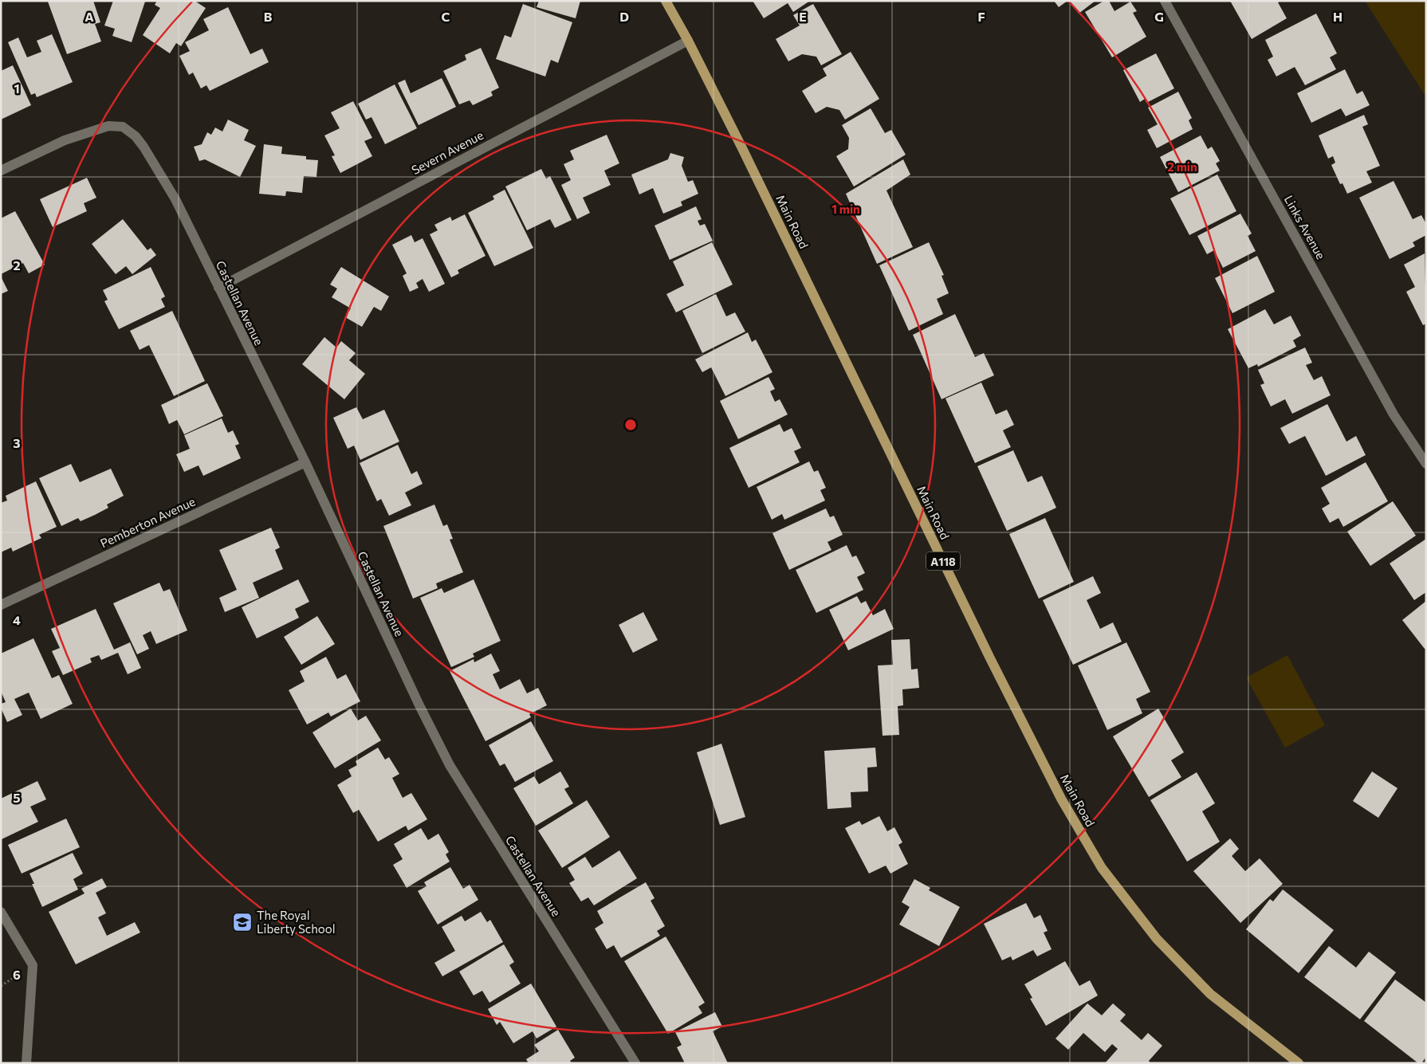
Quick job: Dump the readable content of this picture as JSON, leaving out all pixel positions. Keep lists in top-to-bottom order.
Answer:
{
  "streets": {
    "main road": ["Main Road", "A118"],
    "street": [
      "Severn Avenue",
      "Links Avenue",
      "Castellan Avenue",
      "Pemberton Avenue"
    ]
  },
  "crossings": [
    ["Severn Avenue", "Main Road"],
    ["Severn Avenue", "Castellan Avenue"],
    ["Castellan Avenue", "Pemberton Avenue"]
  ],
  "places": {
    "school or university": ["The Royal Liberty School"]
  },
  "grid": {
    "columns": [
      "A",
      "B",
      "C",
      "D",
      "E",
      "F",
      "G",
      "H"
    ],
    "rows": [
      "1",
      "2",
      "3",
      "4",
      "5",
      "6"
    ]
  },
  "rings": ["2 min", "1 min"]
}
